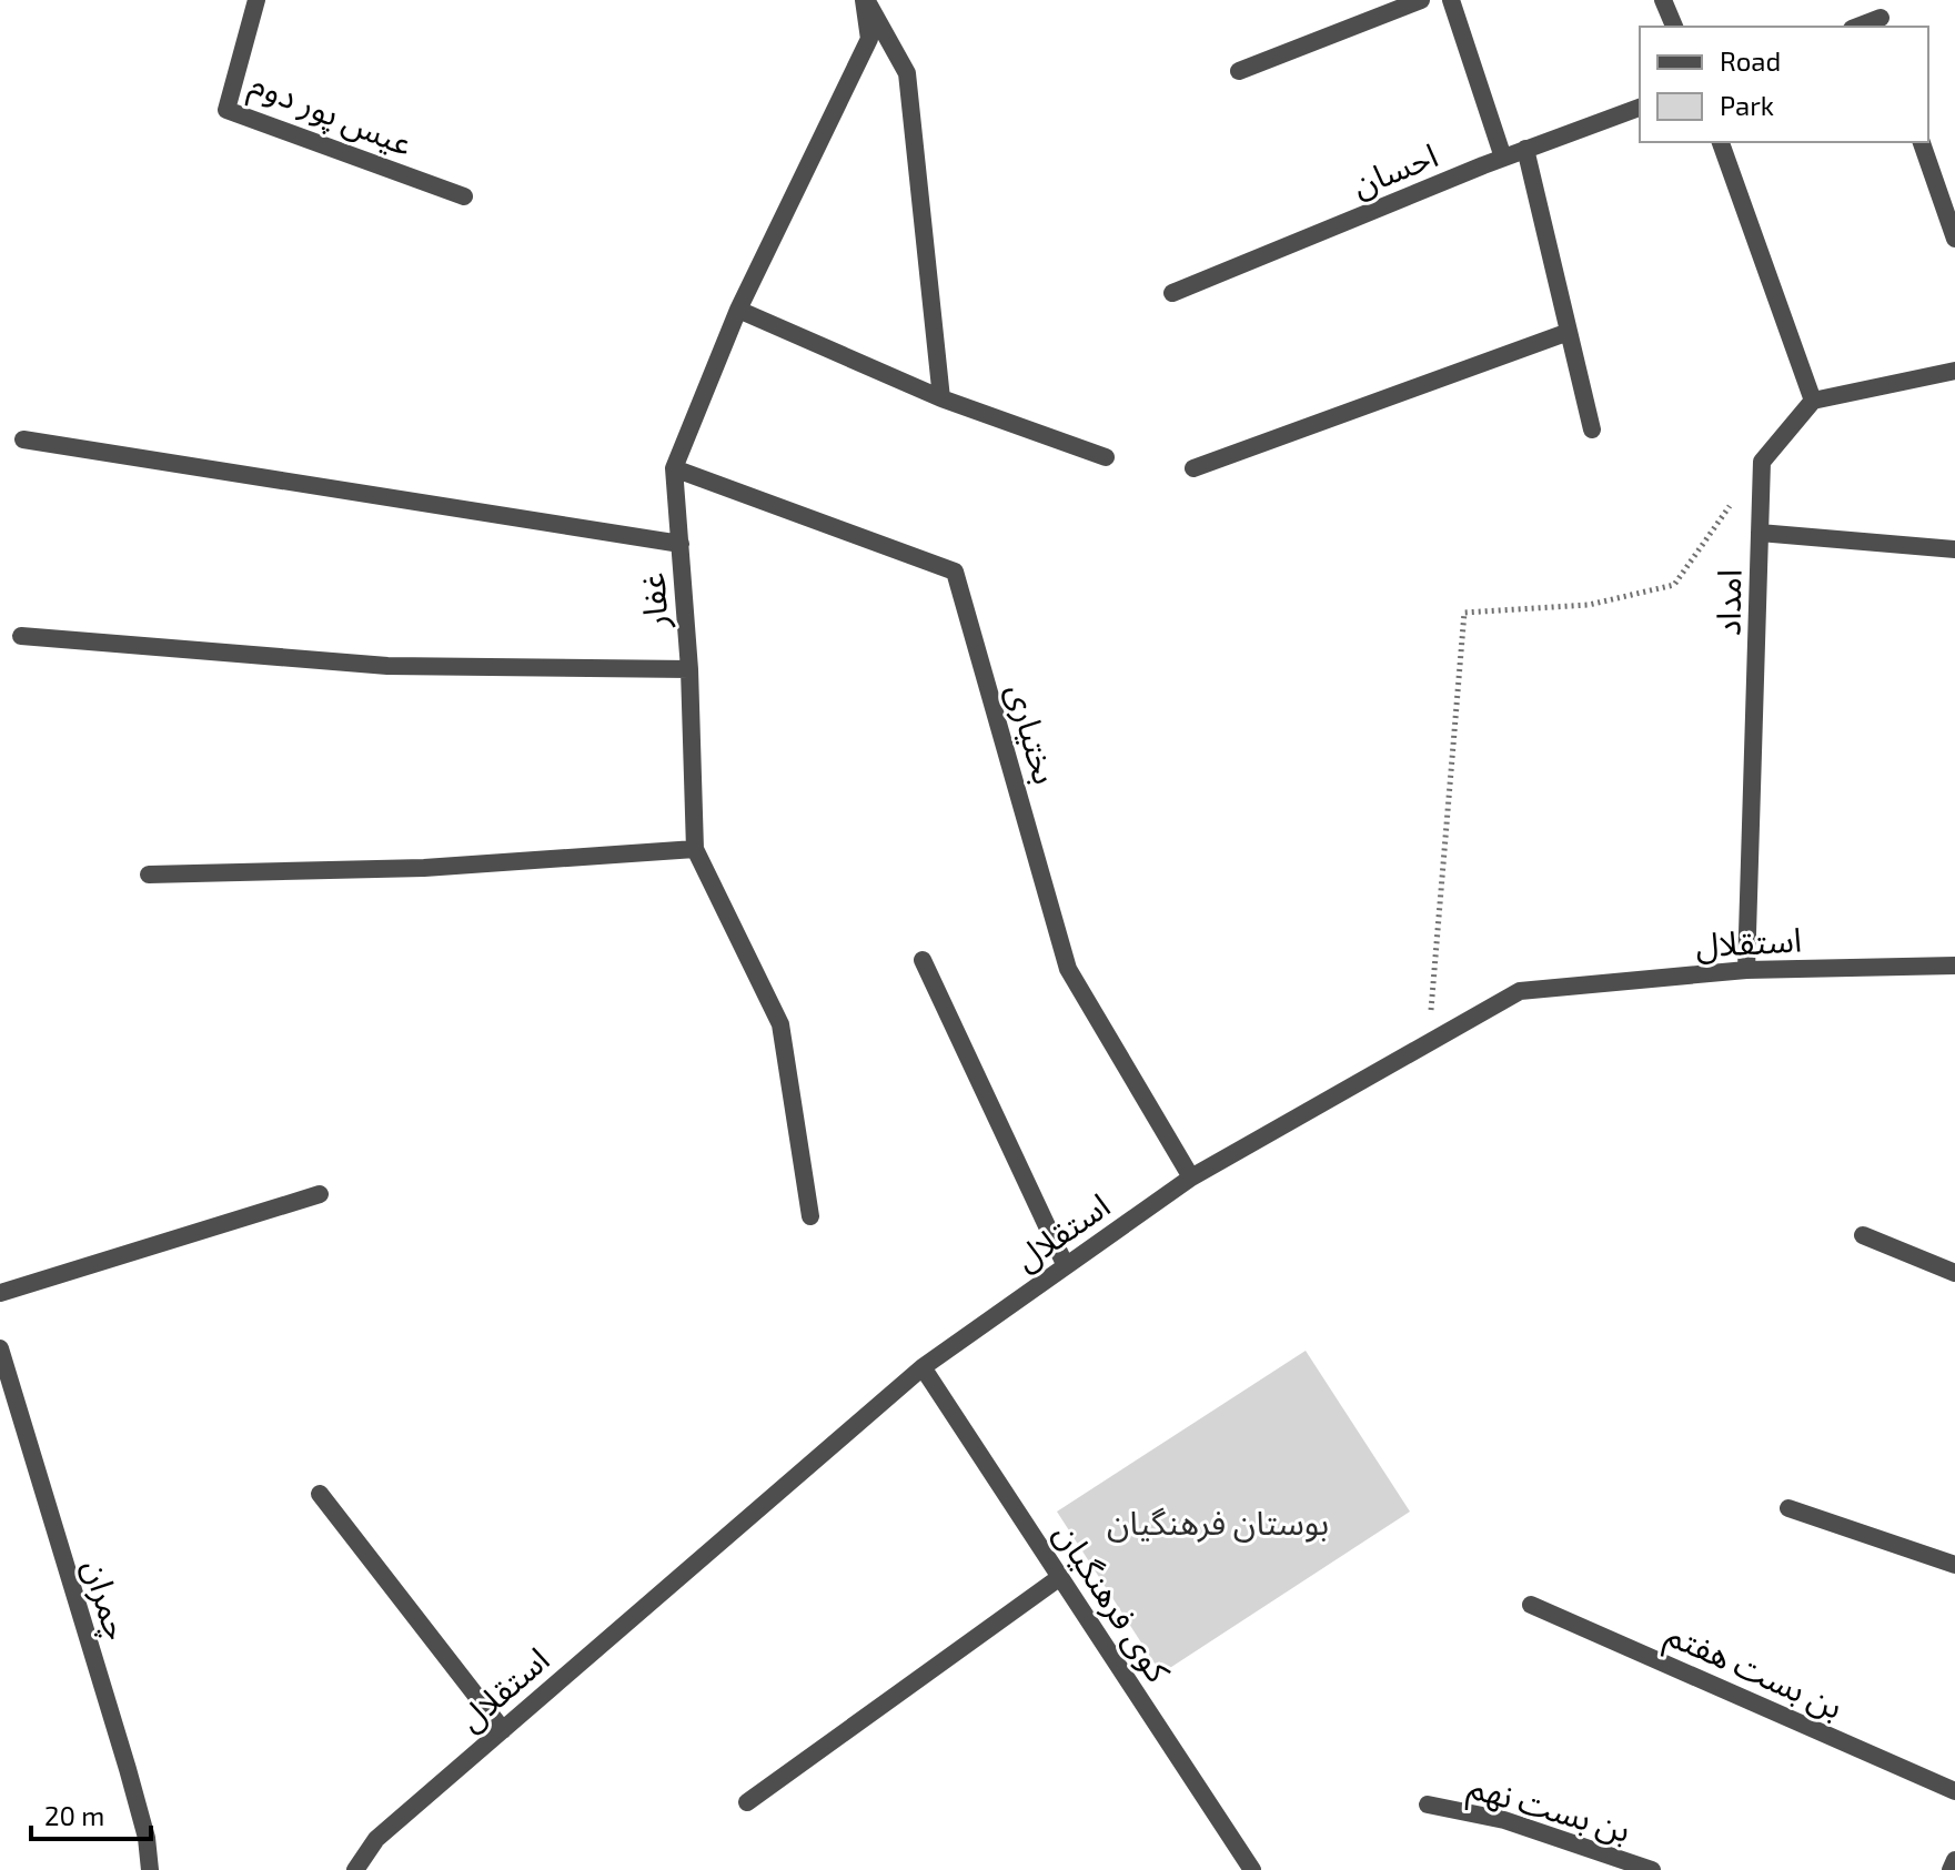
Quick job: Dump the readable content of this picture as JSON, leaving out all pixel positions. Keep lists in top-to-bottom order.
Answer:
{
  "streets": {
    "street": [
      "عیس پور دوم",
      "احسان",
      "غفار",
      "امداد",
      "بختیاری",
      "استقلال",
      "چمران",
      "کوی فرهنگیان",
      "بن بست هفتم",
      "بن بست نهم"
    ]
  },
  "crossings": [
    ["غفار", "بختیاری"],
    ["امداد", "استقلال"],
    ["بختیاری", "استقلال"],
    ["استقلال", "کوی فرهنگیان"]
  ],
  "parks": ["بوستان فرهنگیان"],
  "legend": ["Road", "Park"],
  "scale_bar": "20 m"
}
